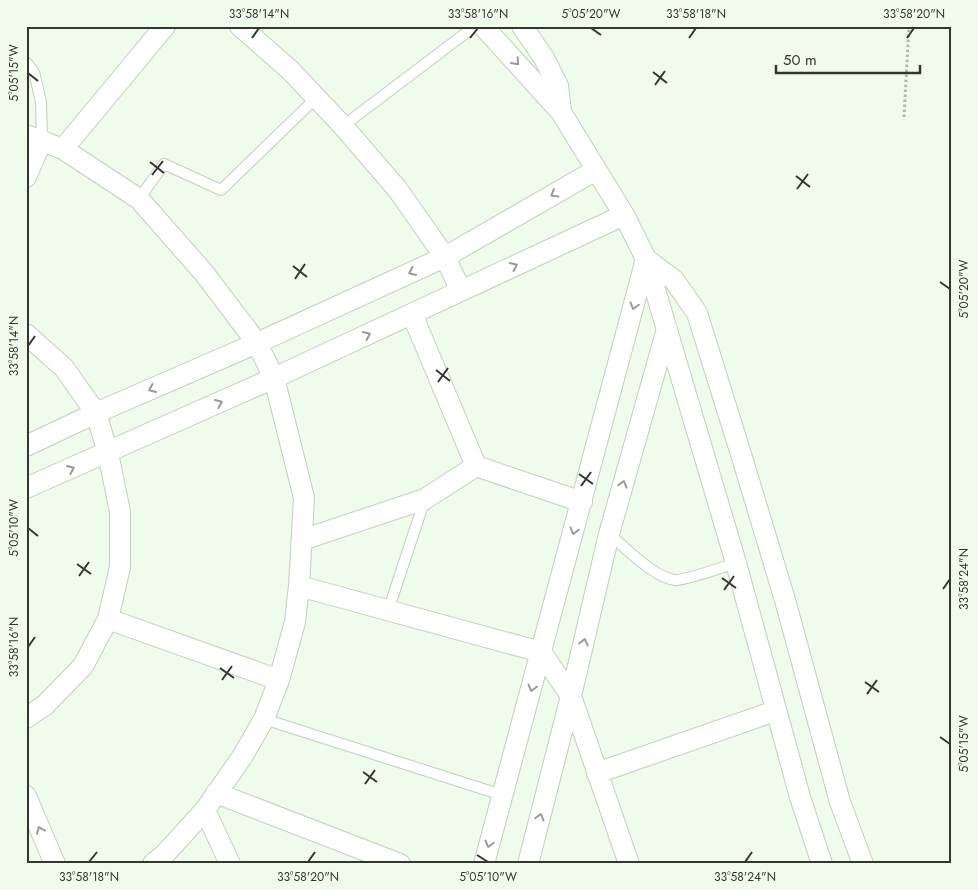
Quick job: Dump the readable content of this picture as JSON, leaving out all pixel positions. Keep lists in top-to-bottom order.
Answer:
{
  "scale_bar": "50 m",
  "coordinates": [
    "33°58'14\"N",
    "33°58'16\"N",
    "5°05'20\"W",
    "33°58'18\"N",
    "33°58'20\"N",
    "5°05'15\"W",
    "5°05'10\"W",
    "33°58'24\"N"
  ]
}
